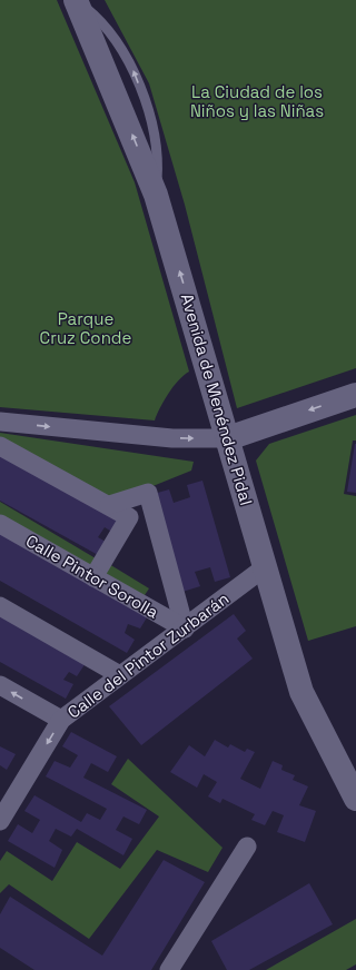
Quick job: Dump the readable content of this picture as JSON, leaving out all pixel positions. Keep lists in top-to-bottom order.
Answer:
{
  "streets": {
    "main road": ["Avenida de Menéndez Pidal"],
    "street": ["Calle Pintor Sorolla", "Calle del Pintor Zurbarán"]
  },
  "crossings": [
    ["Avenida de Menéndez Pidal", "Calle del Pintor Zurbarán"],
    ["Calle Pintor Sorolla", "Calle del Pintor Zurbarán"]
  ],
  "one_way": ["Avenida de Menéndez Pidal"],
  "parks": ["La Ciudad de los Niños y las Niñas", "Parque Cruz Conde"]
}
